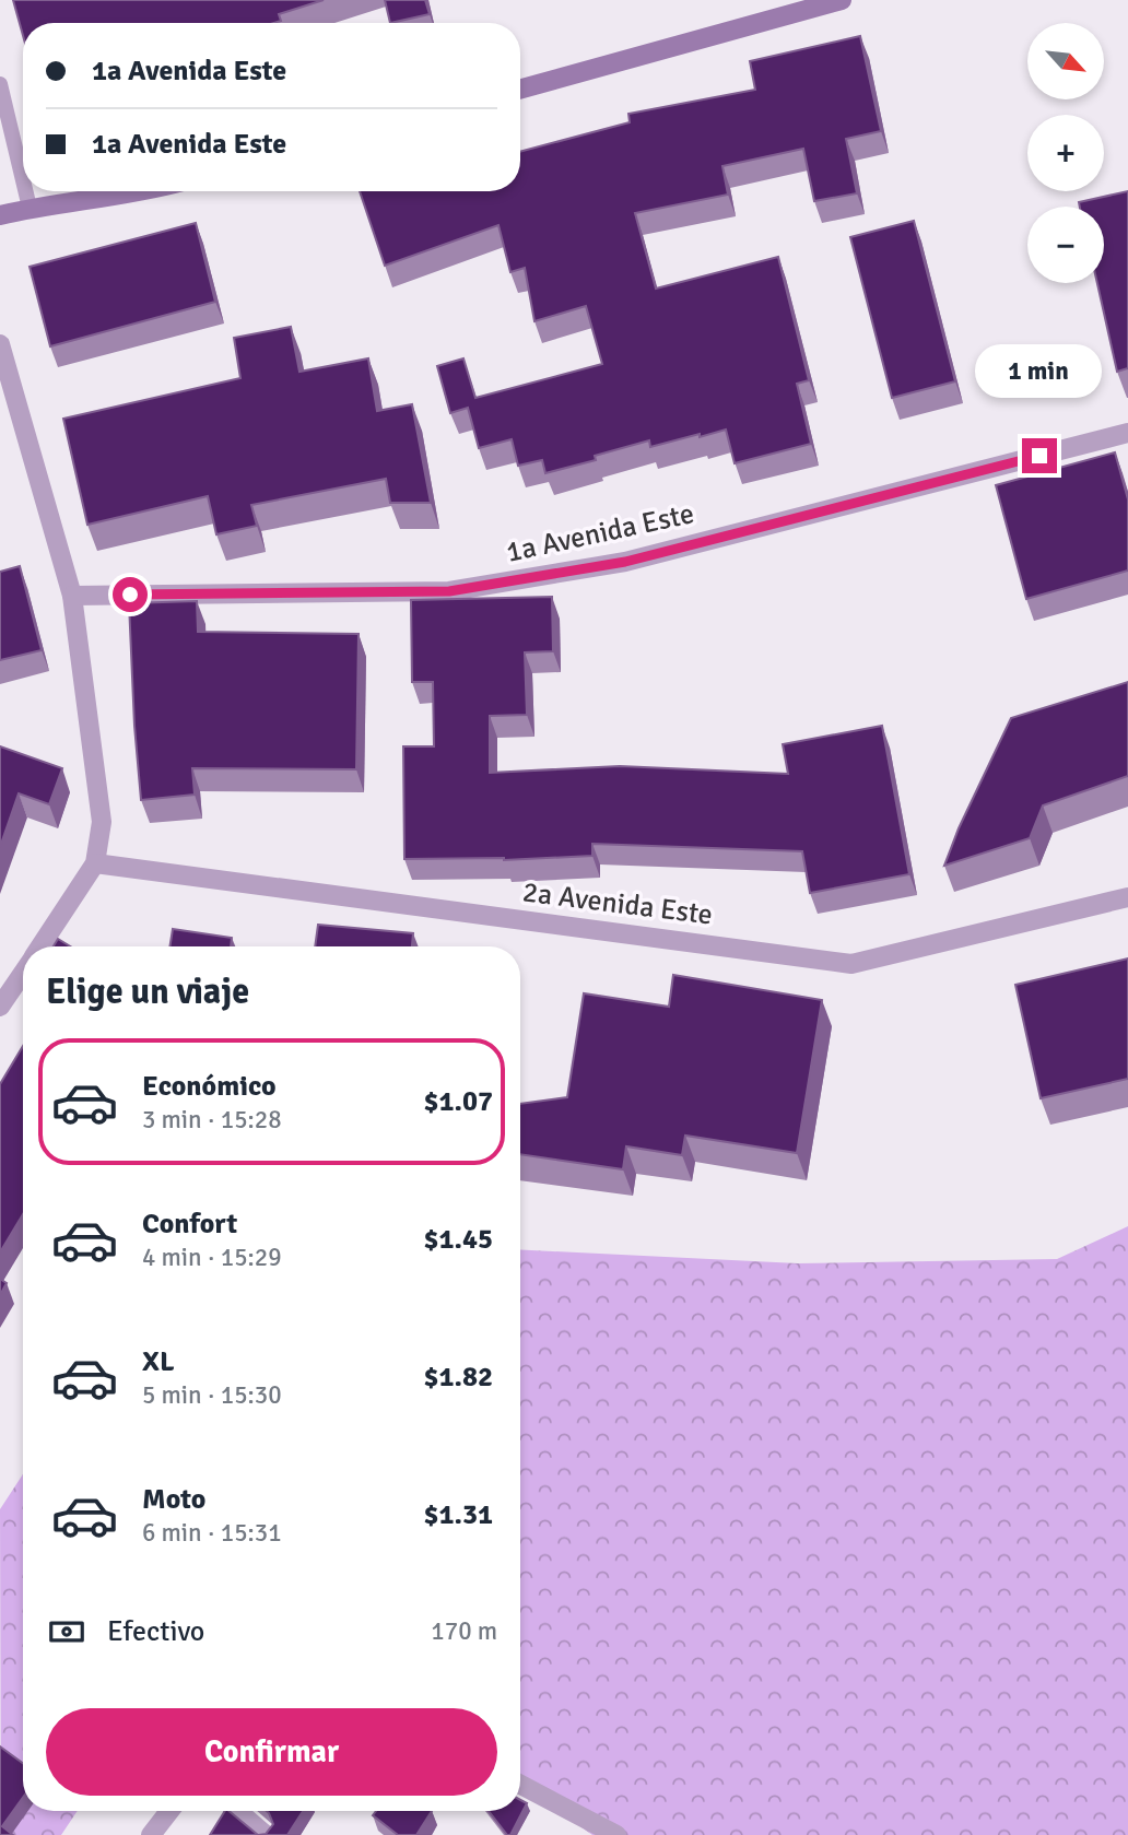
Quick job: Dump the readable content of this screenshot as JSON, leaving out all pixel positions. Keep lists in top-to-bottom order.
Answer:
{
  "streets": {
    "street": ["1a Avenida Este", "2a Avenida Este"]
  },
  "north": "bottom right",
  "page": {
    "map_buttons": ["+", "−"],
    "banner": ["1a Avenida Este", "1a Avenida Este"],
    "bubble": "1 min",
    "heading": "Elige un viaje",
    "list": [
      {
        "name": "Económico",
        "note": "3 min · 15:28",
        "value": "$1.07"
      },
      {
        "name": "Confort",
        "note": "4 min · 15:29",
        "value": "$1.45"
      },
      {
        "name": "XL",
        "note": "5 min · 15:30",
        "value": "$1.82"
      },
      {
        "name": "Moto",
        "note": "6 min · 15:31",
        "value": "$1.31"
      }
    ],
    "pay": ["Efectivo", "170 m"],
    "buttons": "Confirmar"
  }
}
